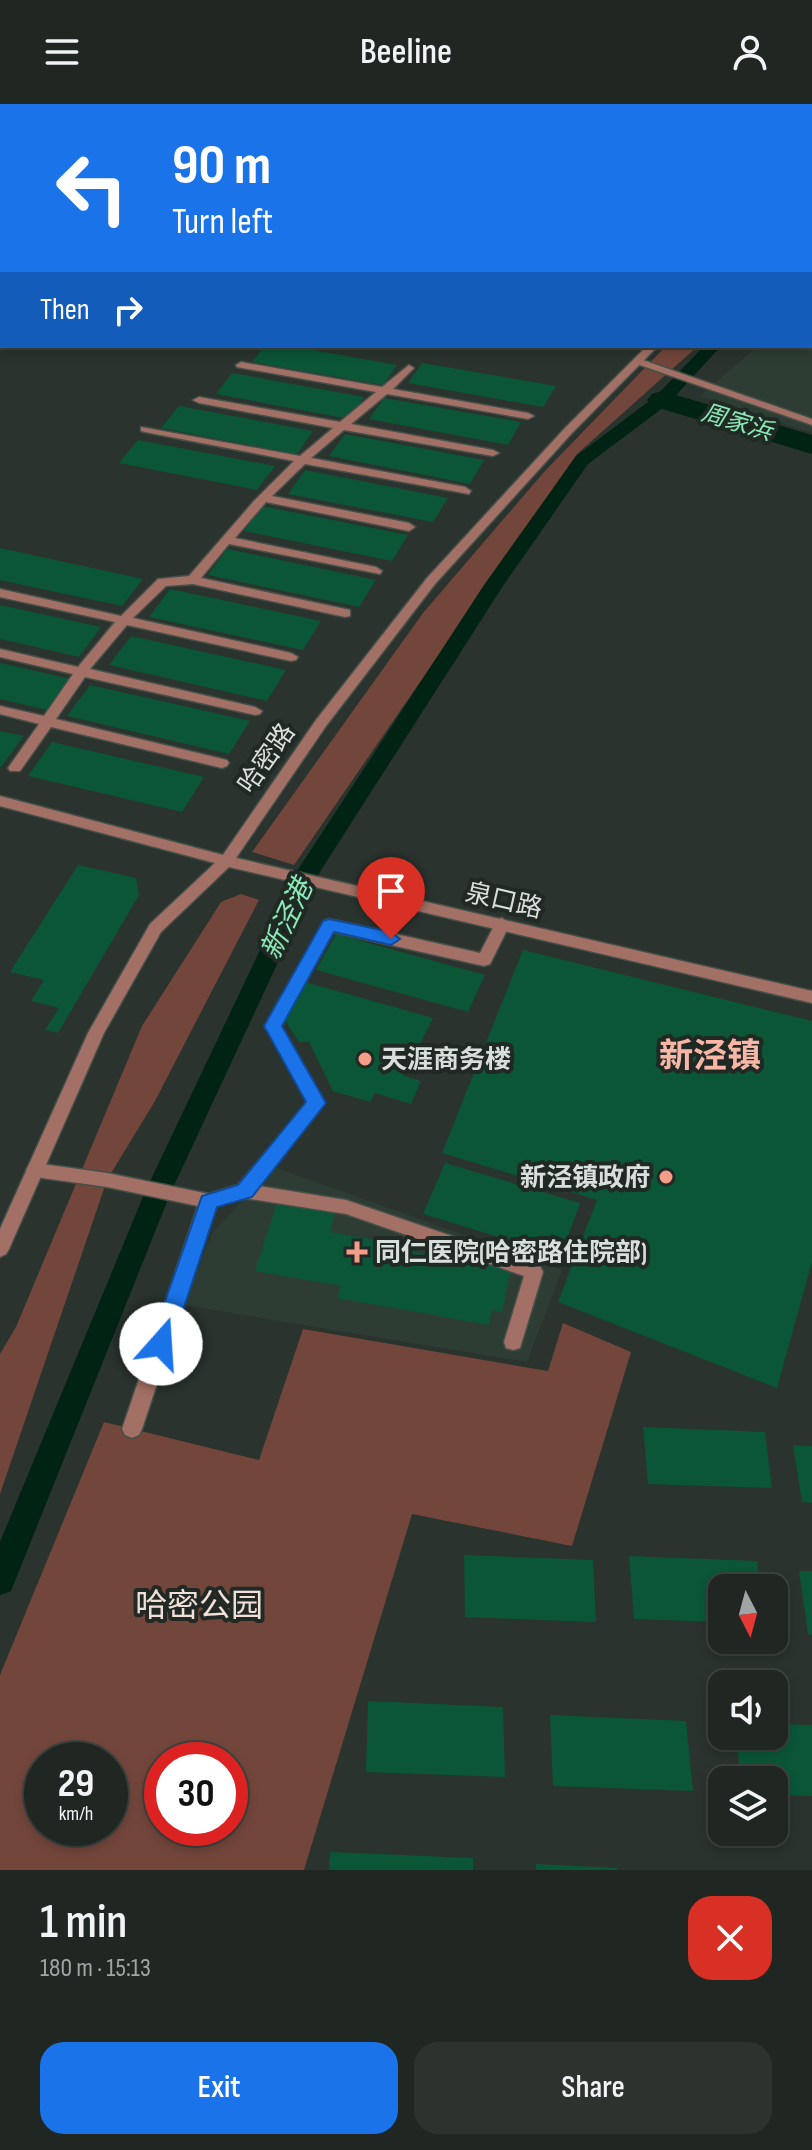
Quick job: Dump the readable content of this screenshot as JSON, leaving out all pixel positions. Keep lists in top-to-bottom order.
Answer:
{
  "streets": {
    "street": ["哈密路", "泉口路"]
  },
  "crossings": [
    ["哈密路", "泉口路"]
  ],
  "districts": ["新泾镇"],
  "water": ["周家浜", "新泾港"],
  "parks": ["哈密公园"],
  "places": {
    "other": ["天涯商务楼", "新泾镇政府"],
    "health": ["同仁医院(哈密路住院部)"]
  },
  "north": "bottom",
  "page": {
    "header": "Beeline",
    "turn": ["90 m", "Turn left"],
    "then": "Then",
    "speed": "29 km/h",
    "limit": "30",
    "heading": ["1 min", "180 m · 15:13"],
    "buttons": ["Exit", "Share"]
  }
}
